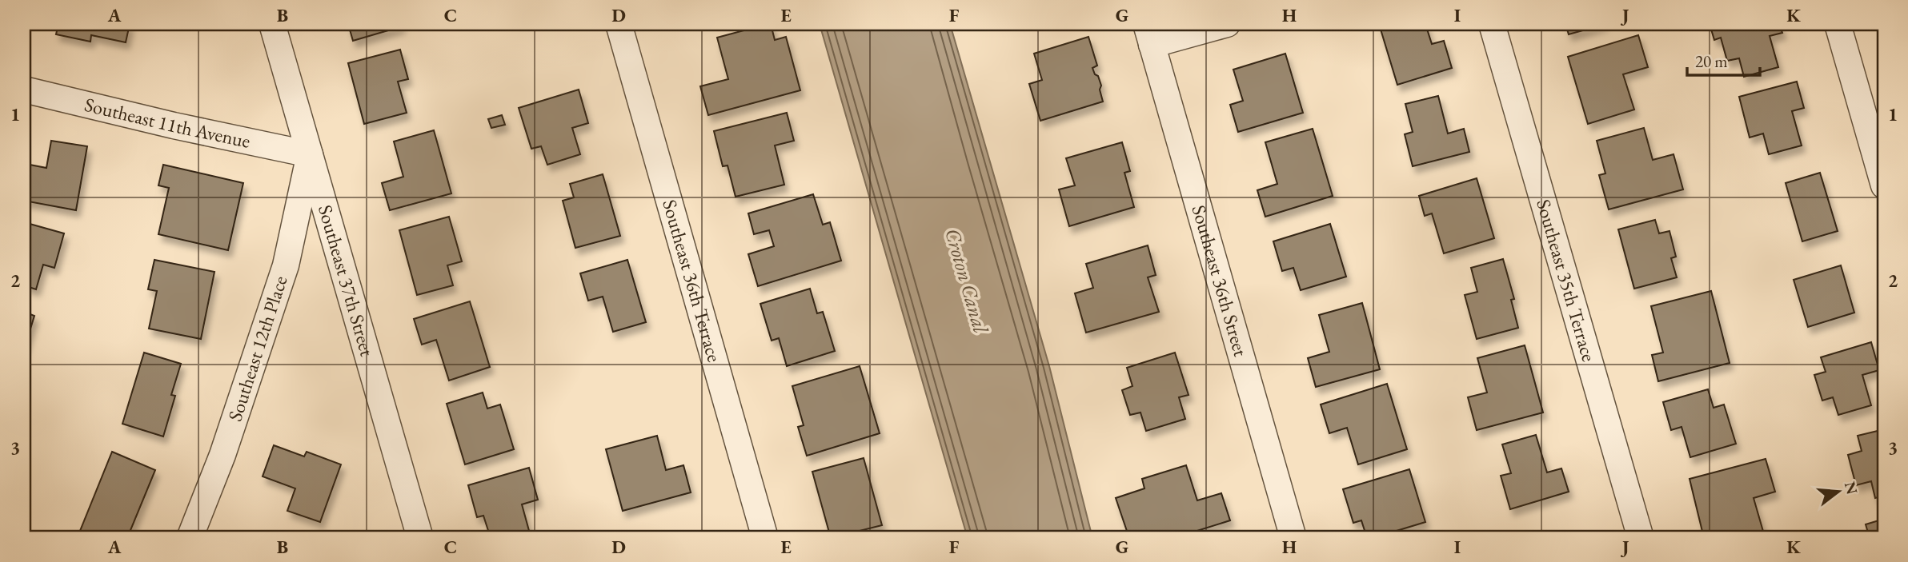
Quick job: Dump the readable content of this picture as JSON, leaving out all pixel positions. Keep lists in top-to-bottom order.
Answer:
{
  "streets": {
    "street": [
      "Southeast 11th Avenue",
      "Southeast 37th Street",
      "Southeast 35th Terrace",
      "Southeast 36th Terrace",
      "Southeast 36th Street",
      "Southeast 12th Place"
    ]
  },
  "crossings": [
    ["Southeast 11th Avenue", "Southeast 37th Street"],
    ["Southeast 11th Avenue", "Southeast 12th Place"],
    ["Southeast 37th Street", "Southeast 12th Place"]
  ],
  "water": ["Croton Canal"],
  "scale_bar": "20 m",
  "north": "right",
  "grid": {
    "columns": [
      "A",
      "B",
      "C",
      "D",
      "E",
      "F",
      "G",
      "H",
      "I",
      "J",
      "K"
    ],
    "rows": ["1", "2", "3"]
  }
}
